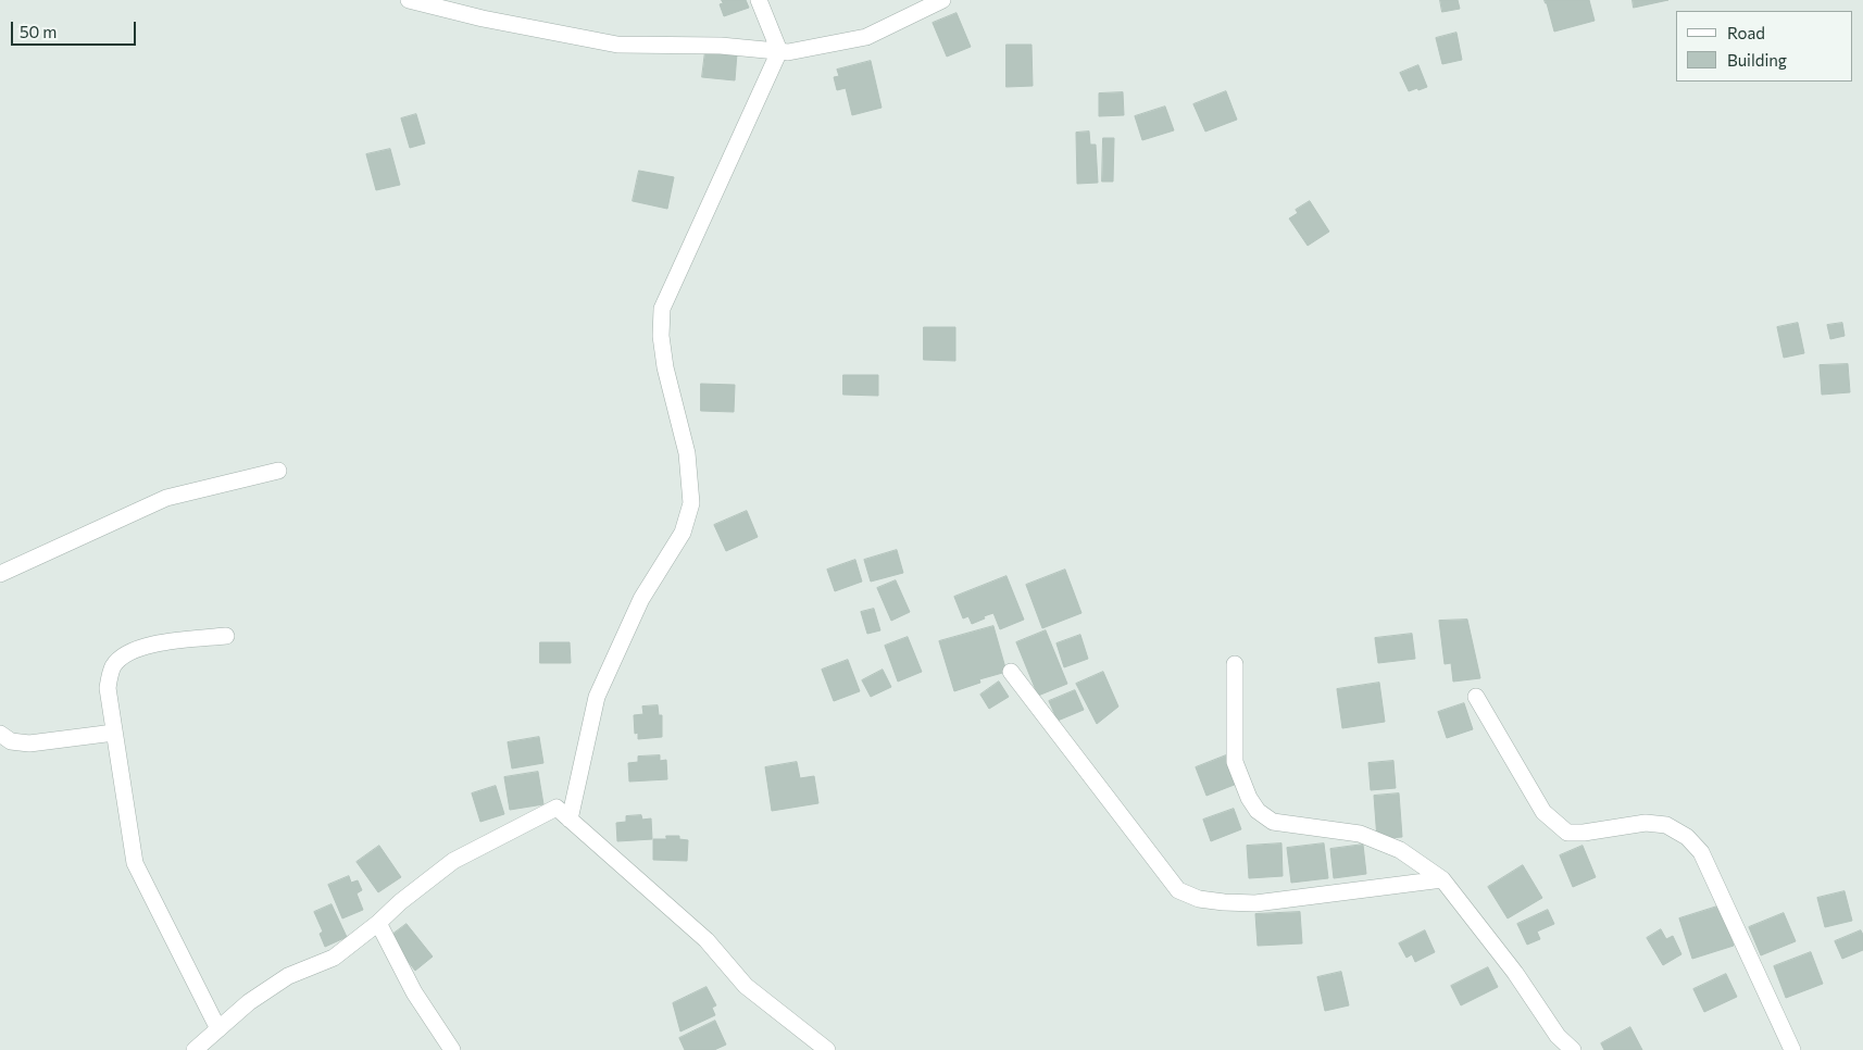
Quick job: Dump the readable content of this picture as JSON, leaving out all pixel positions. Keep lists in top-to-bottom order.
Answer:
{
  "legend": ["Road", "Building"],
  "scale_bar": "50 m"
}
